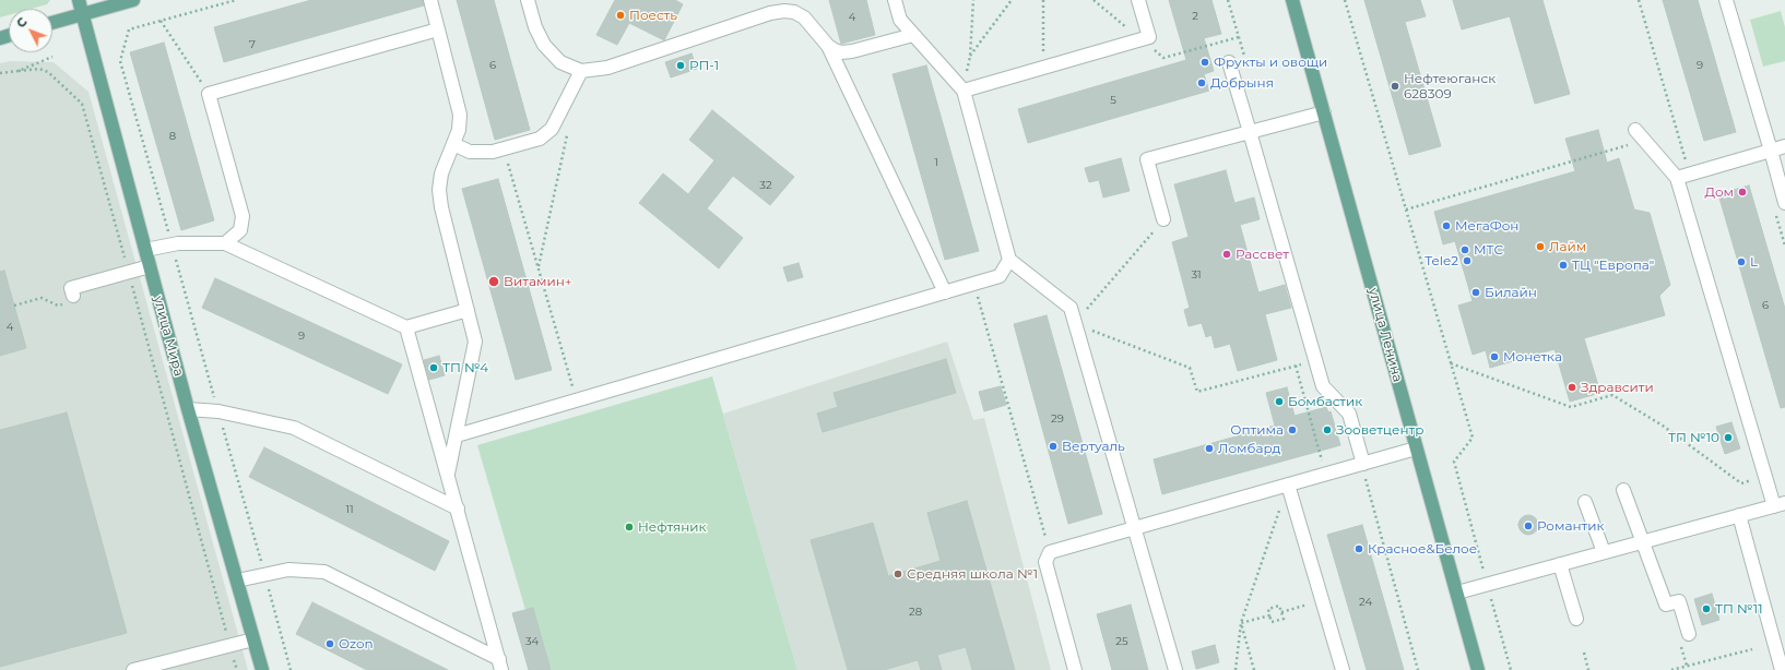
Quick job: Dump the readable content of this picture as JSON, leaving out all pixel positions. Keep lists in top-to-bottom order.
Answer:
{
  "streets": {
    "main road": ["улица Ленина", "улица Мира"]
  },
  "places": [
    "Поесть",
    "Фрукты и овощи",
    "РП-1",
    "Добрыня",
    "Нефтеюганск 628309",
    "Дом",
    "МегаФон",
    "Лайм",
    "МТС",
    "Рассвет",
    "Tele2",
    "L",
    "ТЦ \"Европа\"",
    "Витамин+",
    "Билайн",
    "Монетка",
    "ТП №4",
    "Здравсити",
    "Бомбастик",
    "Оптима",
    "Зооветцентр",
    "ТП №10",
    "Вертуаль",
    "Ломбард",
    "Романтик",
    "Нефтяник",
    "Красное&Белое",
    "Средняя школа №1",
    "ТП №11",
    "Ozon"
  ],
  "house_numbers": [
    "2",
    "4",
    "7",
    "6",
    "9",
    "5",
    "8",
    "1",
    "32",
    "31",
    "6",
    "4",
    "9",
    "29",
    "11",
    "24",
    "28",
    "34",
    "25"
  ],
  "north": "top left"
}
